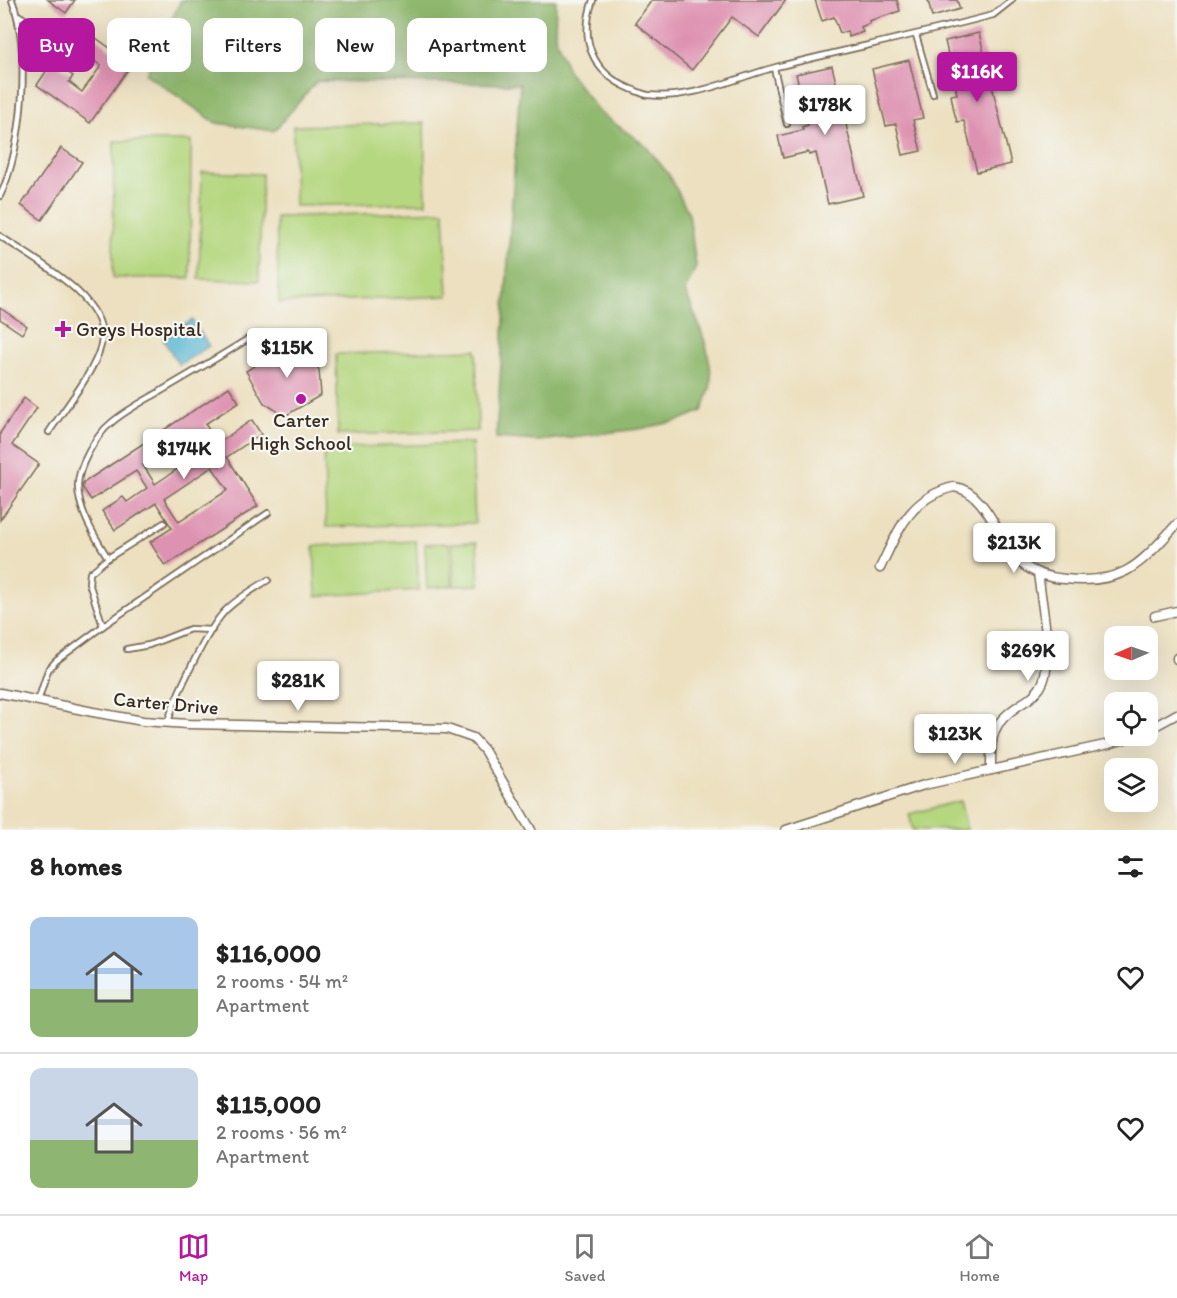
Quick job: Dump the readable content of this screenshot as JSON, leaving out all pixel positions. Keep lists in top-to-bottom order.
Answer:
{
  "streets": {
    "street": ["Carter Drive"]
  },
  "places": {
    "health": ["Greys Hospital"],
    "other": ["Carter High School"]
  },
  "north": "left",
  "page": {
    "chip": [
      "Buy",
      "Rent",
      "Filters",
      "New",
      "Apartment"
    ],
    "price": [
      "$116K",
      "$178K",
      "$115K",
      "$174K",
      "$213K",
      "$269K",
      "$281K",
      "$123K"
    ],
    "heading": "8 homes",
    "list": [
      {
        "name": "$116,000",
        "note": "2 rooms · 54 m² · Apartment"
      },
      {
        "name": "$115,000",
        "note": "2 rooms · 56 m² · Apartment"
      }
    ],
    "tabs": ["Map", "Saved", "Home"]
  }
}
